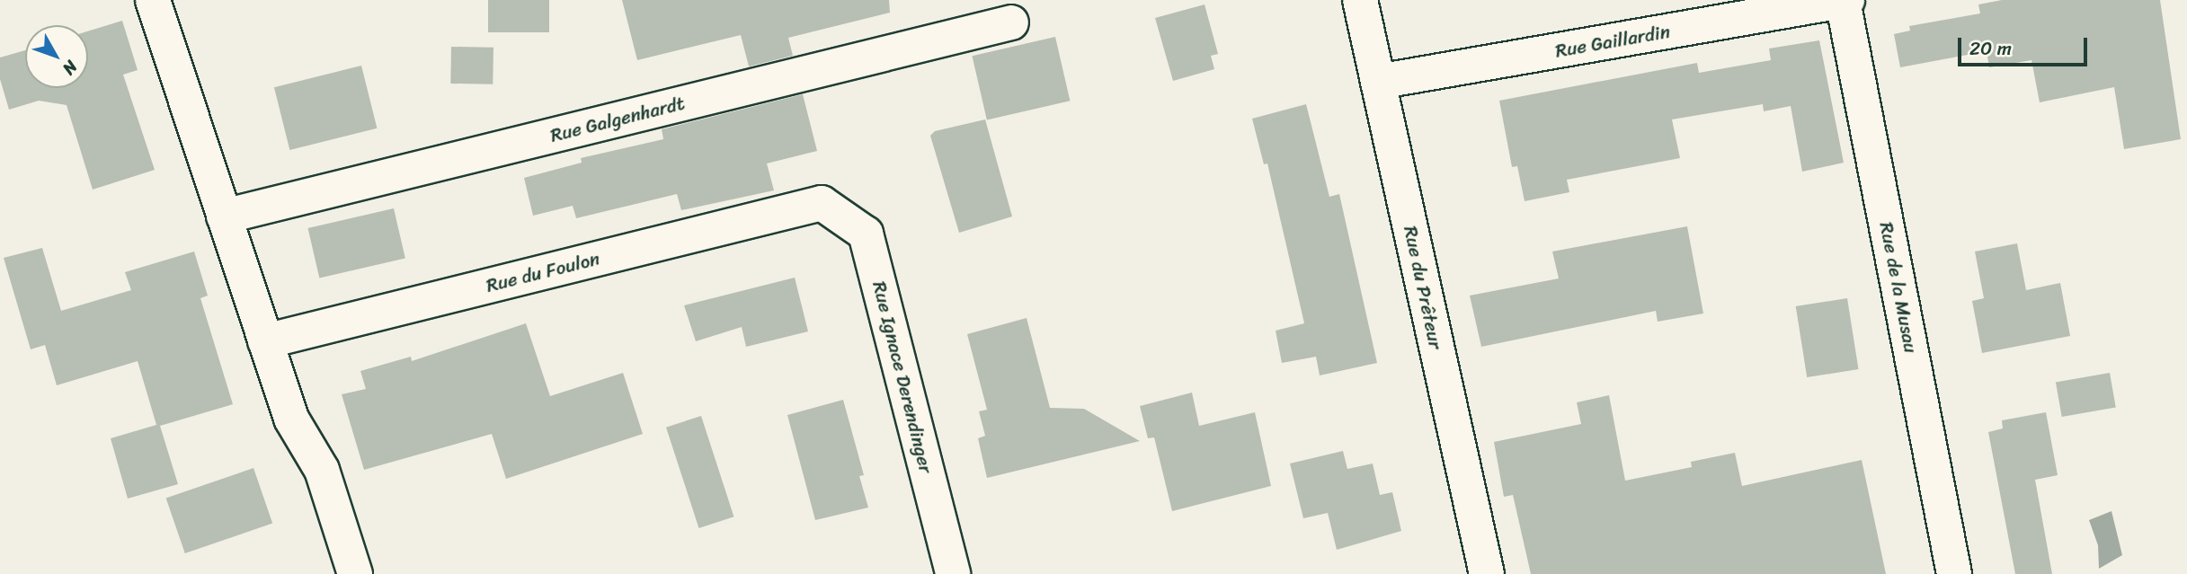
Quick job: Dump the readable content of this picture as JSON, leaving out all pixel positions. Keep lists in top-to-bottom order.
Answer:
{
  "streets": {
    "street": [
      "Rue Gaillardin",
      "Rue Galgenhardt",
      "Rue du Foulon",
      "Rue du Prêteur",
      "Rue de la Musau",
      "Rue Ignace Derendinger"
    ]
  },
  "crossings": [
    ["Rue Gaillardin", "Rue du Prêteur"],
    ["Rue Gaillardin", "Rue de la Musau"],
    ["Rue du Foulon", "Rue Ignace Derendinger"]
  ],
  "scale_bar": "20 m",
  "north": "bottom right"
}
